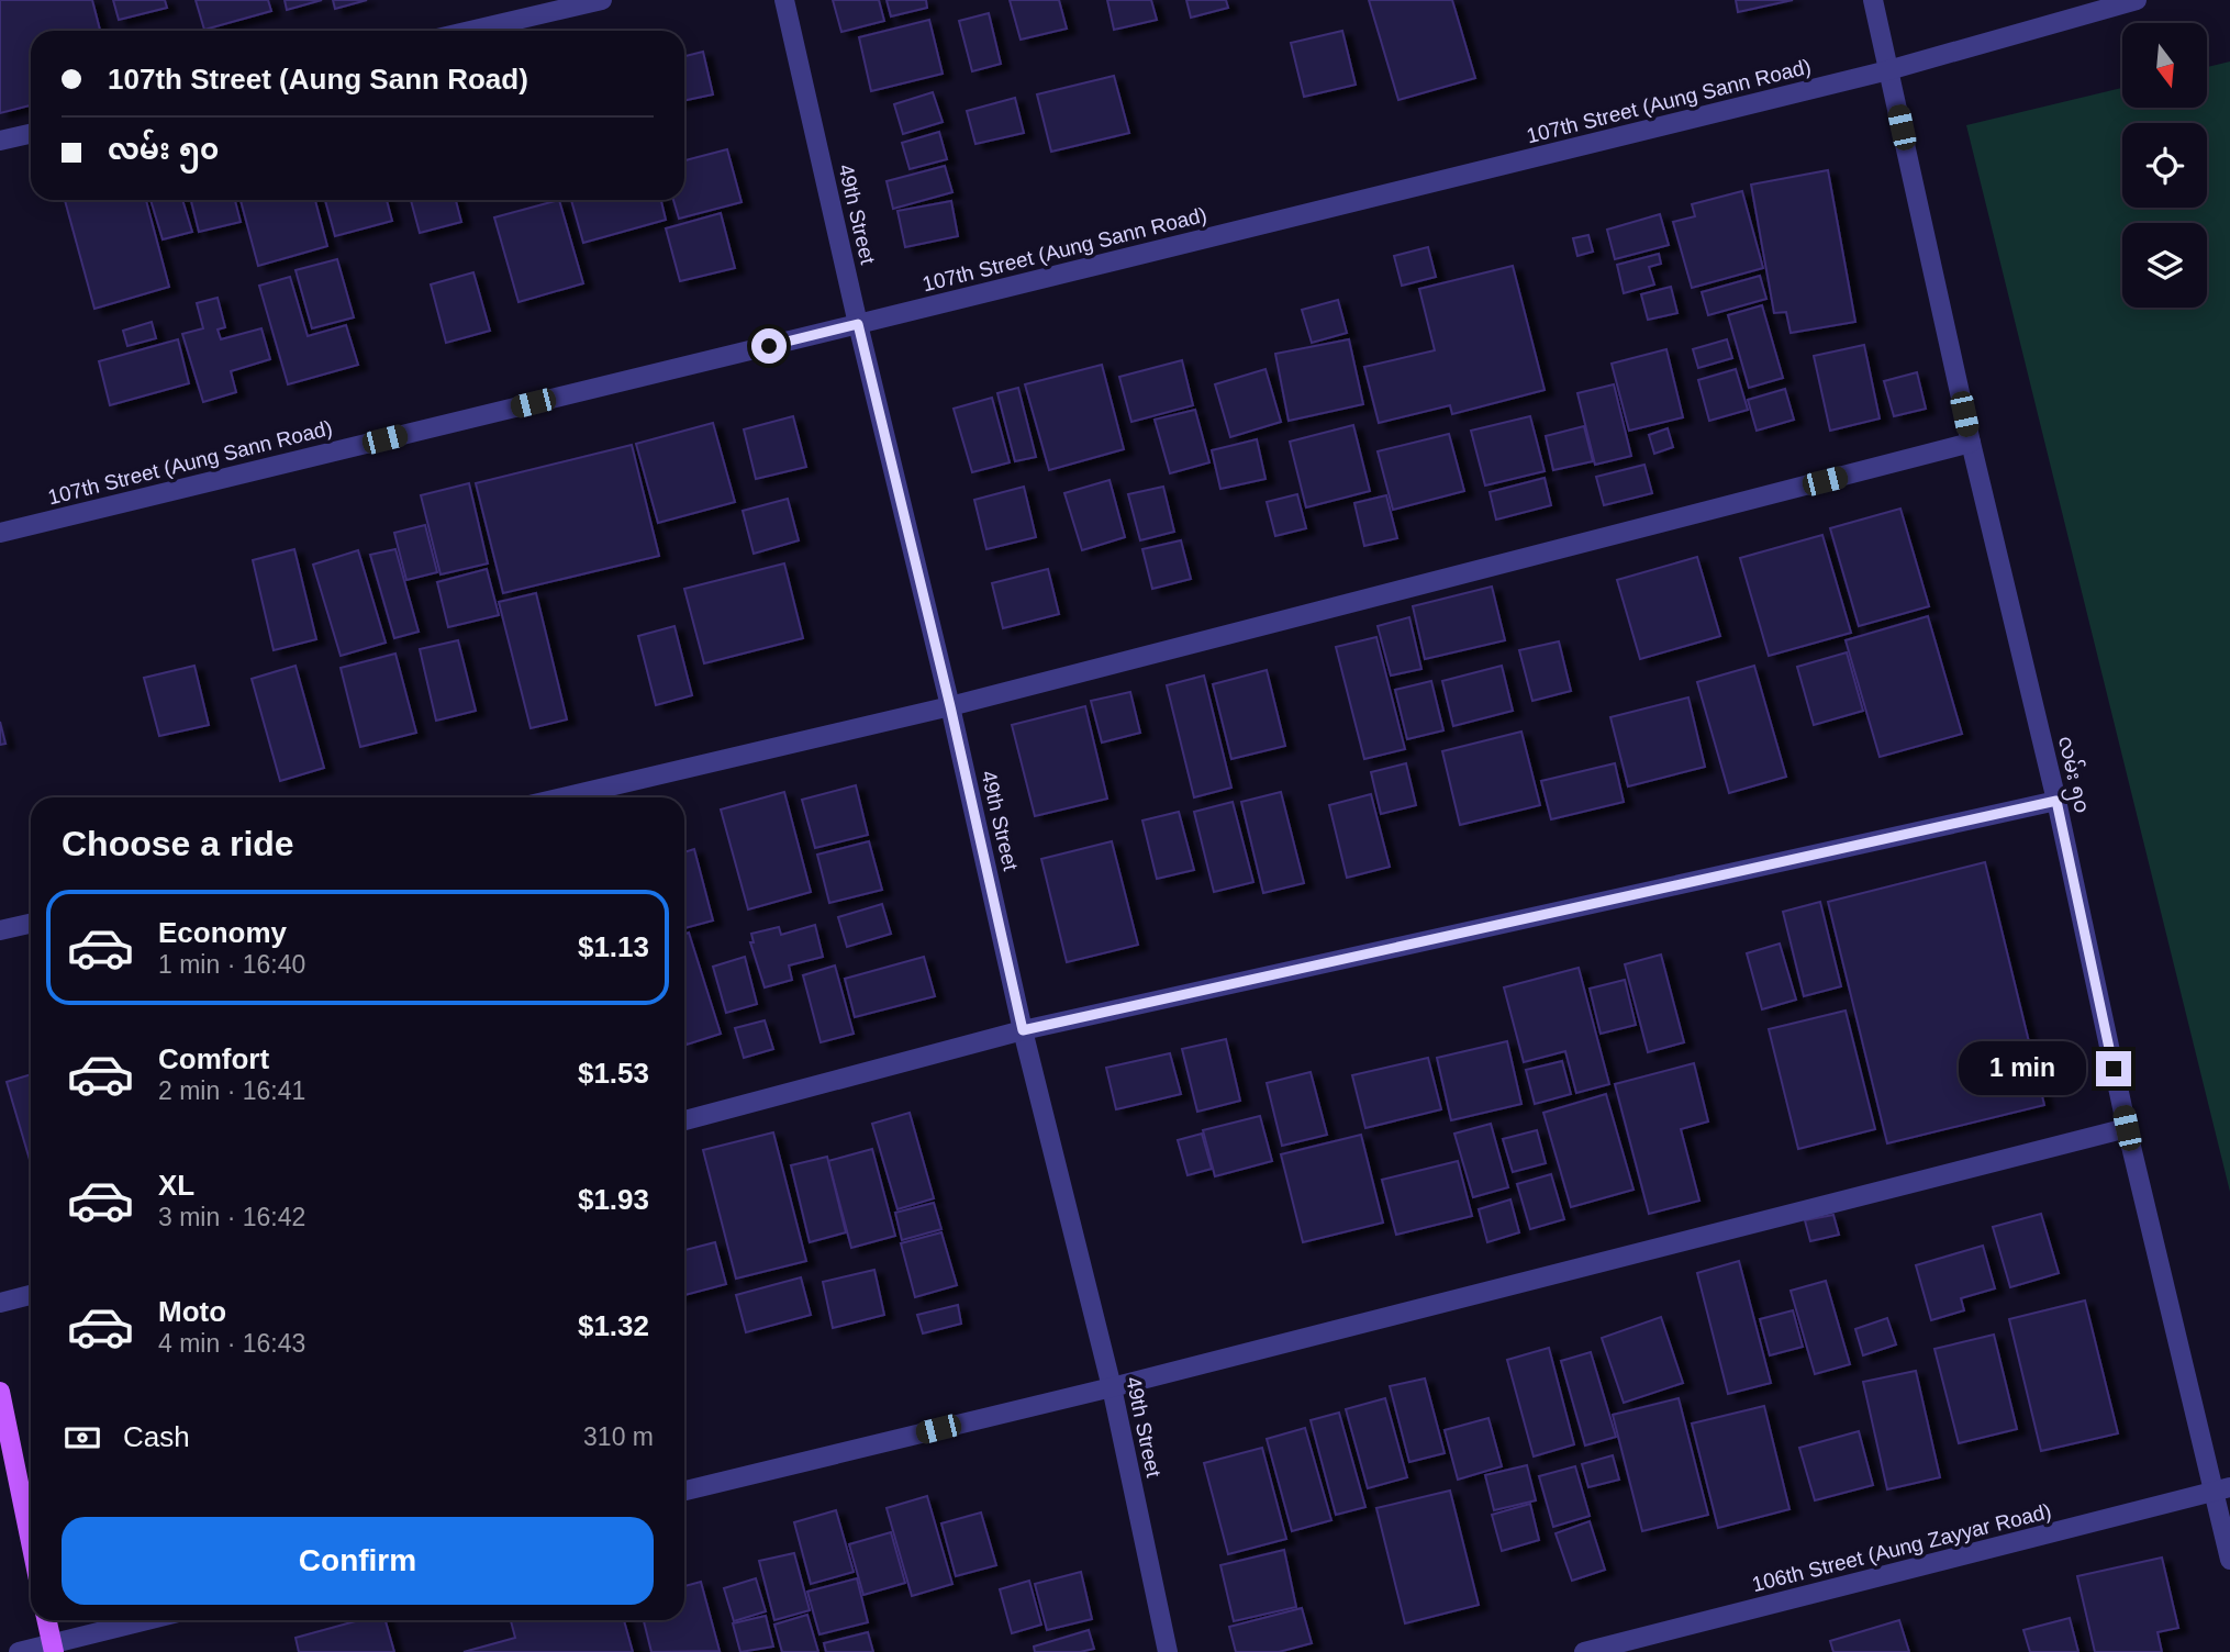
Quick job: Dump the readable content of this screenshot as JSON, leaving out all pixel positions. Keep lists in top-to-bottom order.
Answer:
{
  "streets": {
    "street": [
      "107th Street (Aung Sann Road)",
      "49th Street",
      "လမ်း ၅၀",
      "106th Street (Aung Zayyar Road)"
    ]
  },
  "crossings": [
    ["107th Street (Aung Sann Road)", "49th Street"],
    ["107th Street (Aung Sann Road)", "လမ်း ၅၀"],
    ["လမ်း ၅၀", "106th Street (Aung Zayyar Road)"]
  ],
  "north": "bottom",
  "page": {
    "banner": ["107th Street (Aung Sann Road)", "လမ်း ၅၀"],
    "heading": "Choose a ride",
    "list": [
      {
        "name": "Economy",
        "note": "1 min · 16:40",
        "value": "$1.13"
      },
      {
        "name": "Comfort",
        "note": "2 min · 16:41",
        "value": "$1.53"
      },
      {
        "name": "XL",
        "note": "3 min · 16:42",
        "value": "$1.93"
      },
      {
        "name": "Moto",
        "note": "4 min · 16:43",
        "value": "$1.32"
      }
    ],
    "bubble": "1 min",
    "pay": ["Cash", "310 m"],
    "buttons": "Confirm"
  }
}
